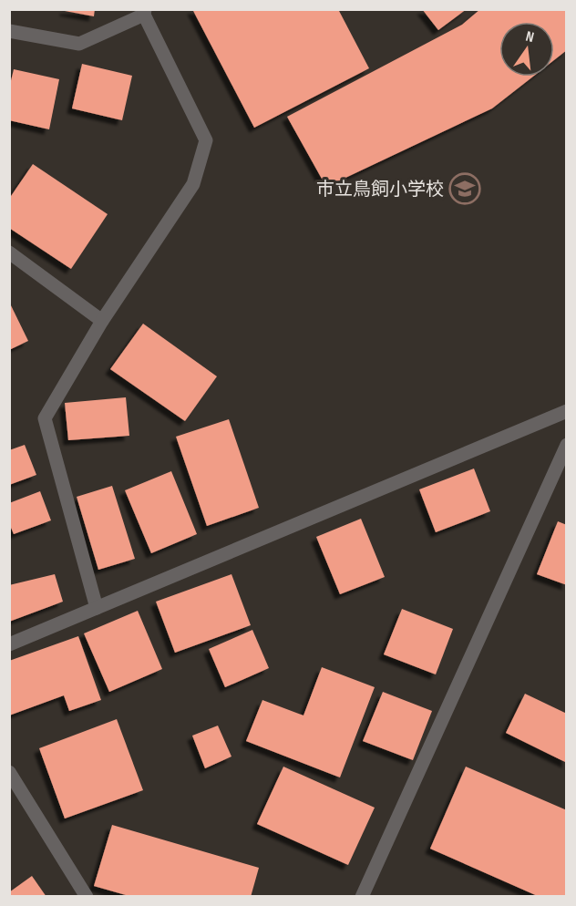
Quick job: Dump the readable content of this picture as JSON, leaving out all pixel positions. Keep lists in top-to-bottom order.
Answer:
{
  "places": {
    "school or university": ["市立鳥飼小学校"]
  },
  "north": "top"
}
